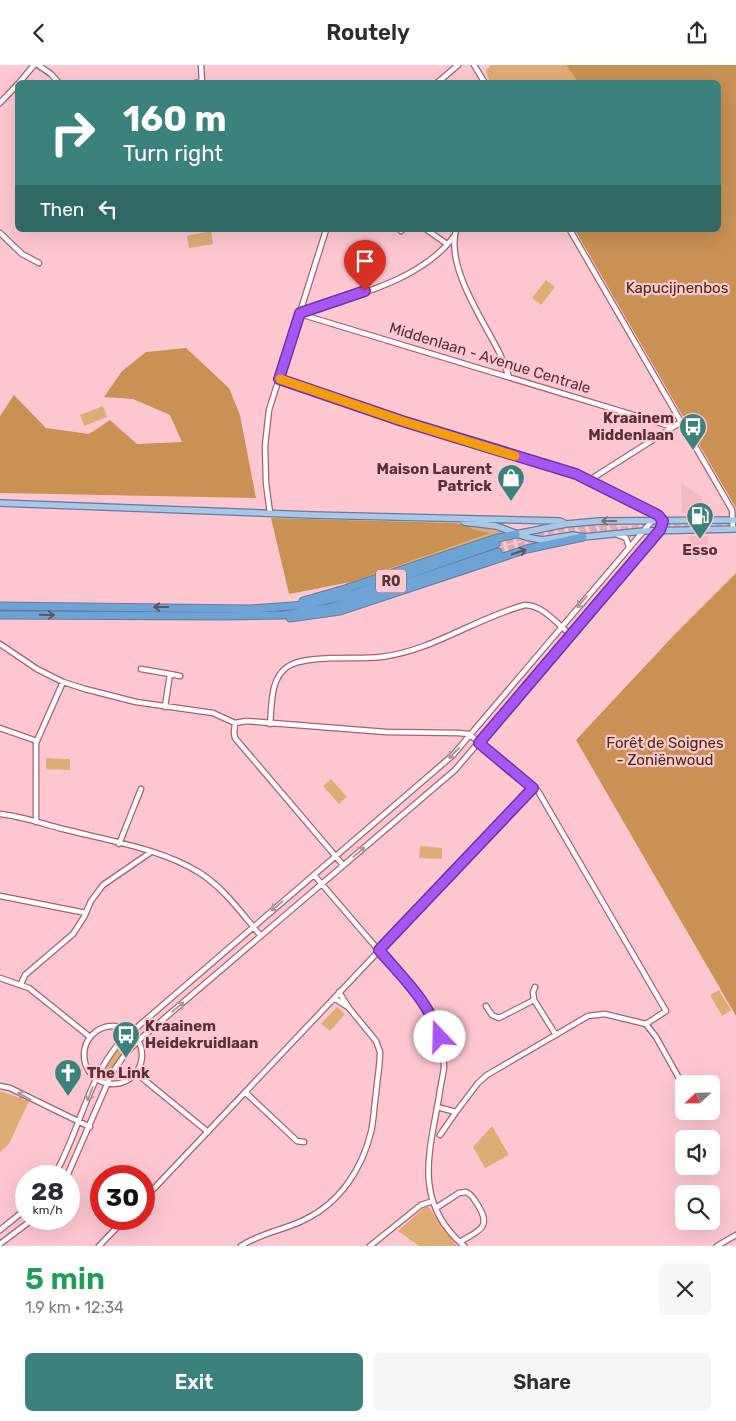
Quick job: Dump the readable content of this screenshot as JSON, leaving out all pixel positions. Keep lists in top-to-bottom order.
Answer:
{
  "streets": {
    "highway": ["R0"],
    "street": ["Middenlaan - Avenue Centrale"]
  },
  "parks": ["Kapucijnenbos", "Forêt de Soignes - Zoniënwoud"],
  "places": {
    "bus stop": ["Kraainem Middenlaan", "Kraainem Heidekruidlaan"],
    "shop": ["Maison Laurent Patrick"],
    "fuel station": ["Esso"],
    "church": ["The Link"]
  },
  "north": "left",
  "page": {
    "header": "Routely",
    "turn": ["160 m", "Turn right"],
    "then": "Then",
    "speed": "28 km/h",
    "limit": "30",
    "heading": ["5 min", "1.9 km · 12:34"],
    "buttons": ["Exit", "Share"]
  }
}
